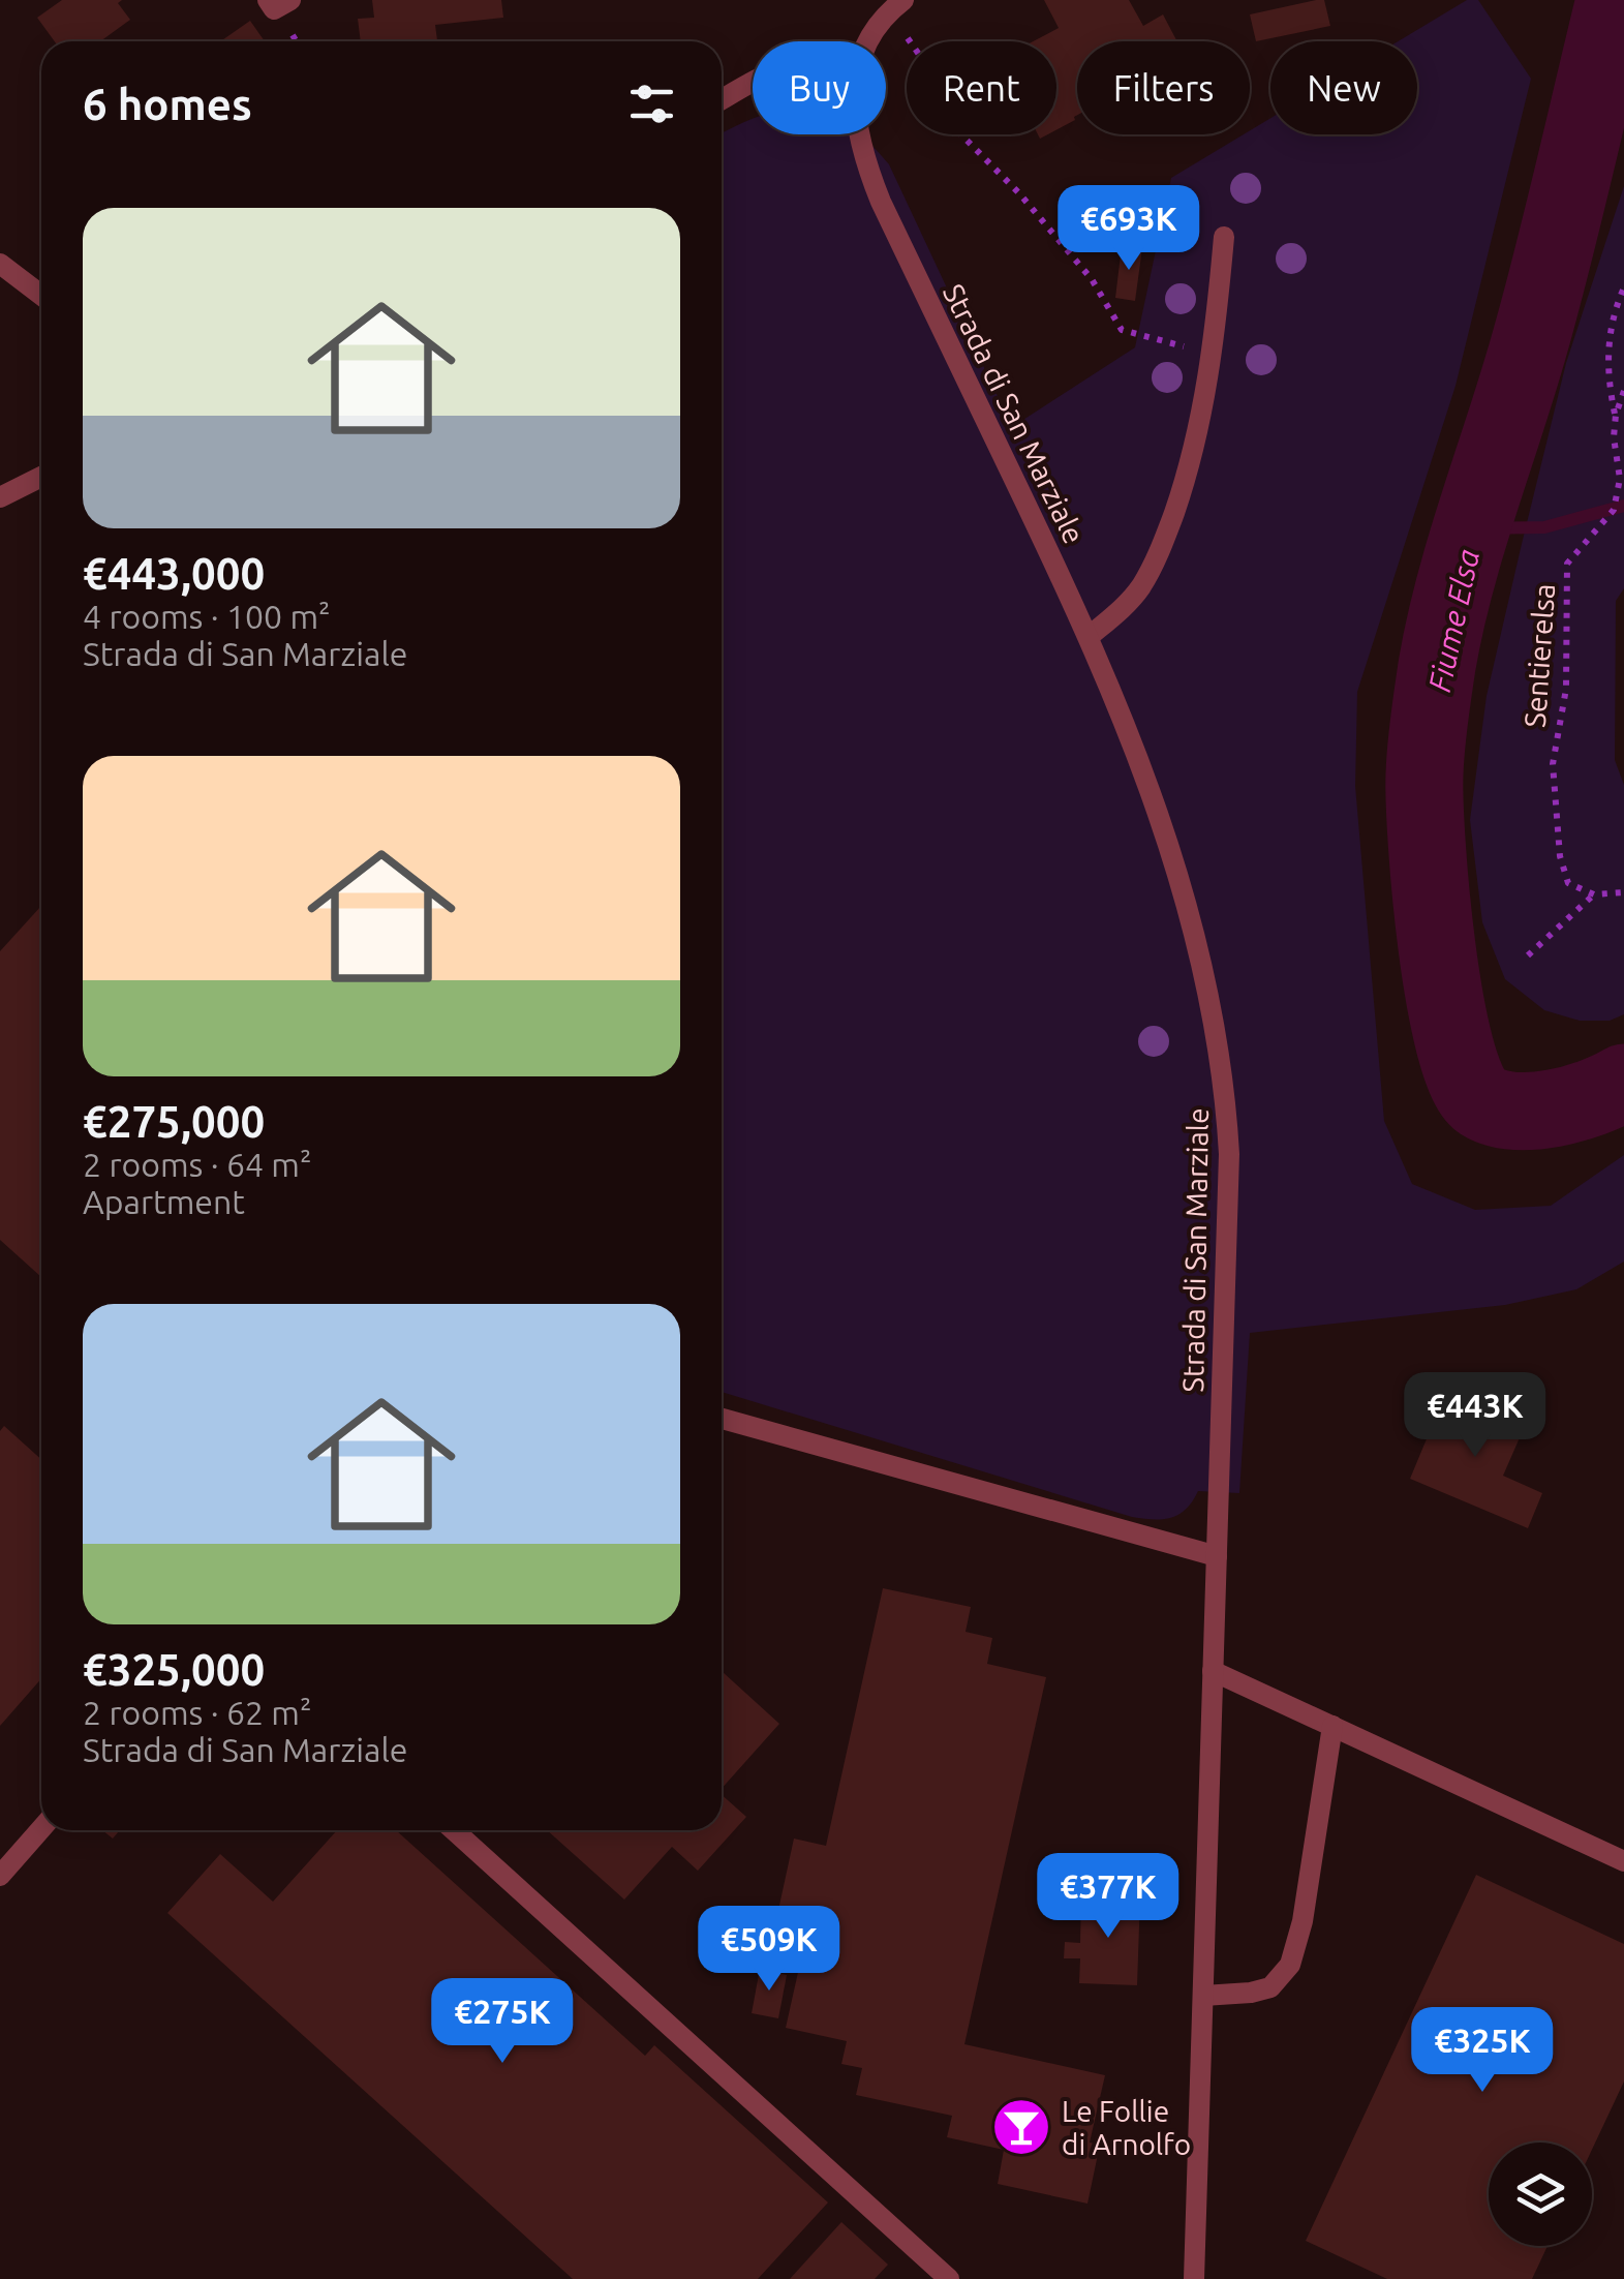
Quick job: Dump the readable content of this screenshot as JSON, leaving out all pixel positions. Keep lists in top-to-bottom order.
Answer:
{
  "streets": {
    "street": ["Strada di San Marziale"],
    "path": ["Sentierelsa"]
  },
  "water": ["Fiume Elsa"],
  "places": {
    "bar": ["Le Follie di Arnolfo"]
  },
  "page": {
    "chip": [
      "Buy",
      "Rent",
      "Filters",
      "New"
    ],
    "heading": "6 homes",
    "list": [
      {
        "name": "€443,000",
        "note": "4 rooms · 100 m² · Strada di San Marziale"
      },
      {
        "name": "€275,000",
        "note": "2 rooms · 64 m² · Apartment"
      },
      {
        "name": "€325,000",
        "note": "2 rooms · 62 m² · Strada di San Marziale"
      }
    ],
    "price": [
      "€693K",
      "€443K",
      "€377K",
      "€509K",
      "€275K",
      "€325K"
    ]
  }
}
